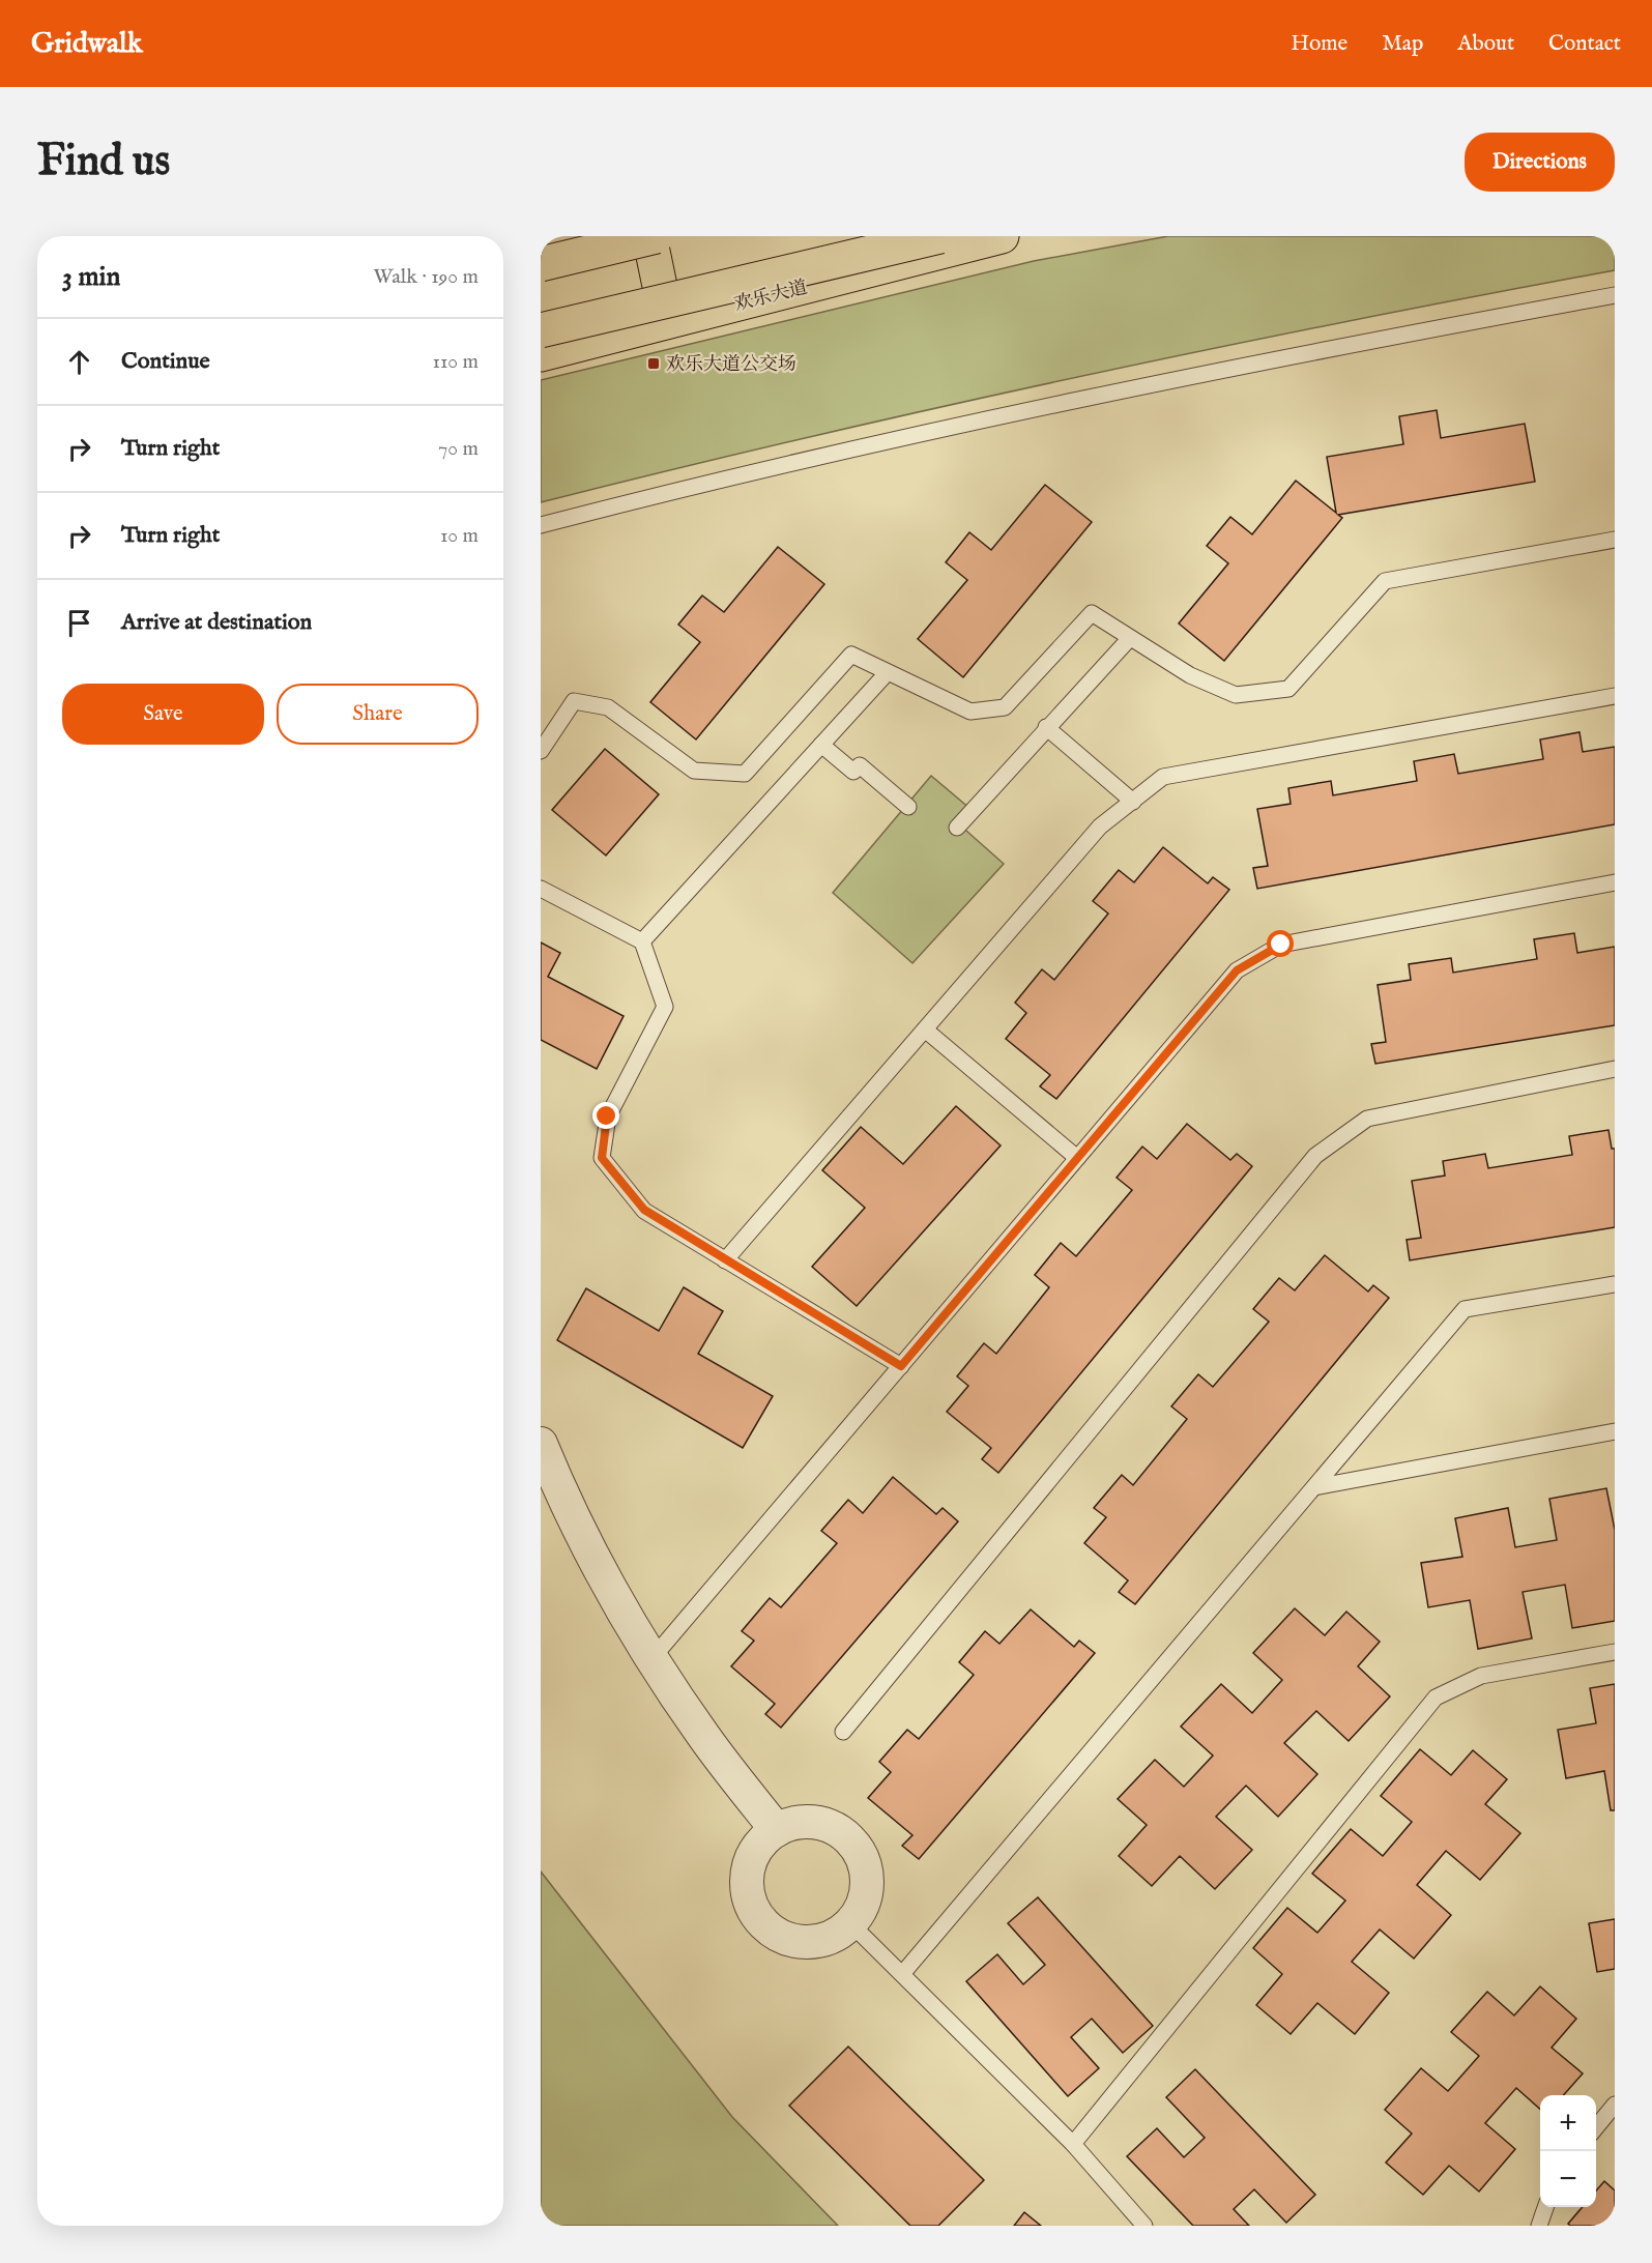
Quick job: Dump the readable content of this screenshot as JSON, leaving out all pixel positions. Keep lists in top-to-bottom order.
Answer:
{
  "streets": {
    "main road": ["欢乐大道"]
  },
  "places": {
    "transit": ["欢乐大道公交场"]
  },
  "page": {
    "header": "Gridwalk",
    "nav": [
      "Home",
      "Map",
      "About",
      "Contact"
    ],
    "buttons": [
      "Directions",
      ["Save", "Share"]
    ],
    "title": "Find us",
    "heading": ["3 min", "Walk · 190 m"],
    "list": [
      ["Continue", "110 m"],
      ["Turn right", "70 m"],
      ["Turn right", "10 m"],
      "Arrive at destination"
    ],
    "map_buttons": ["+", "−"]
  }
}
